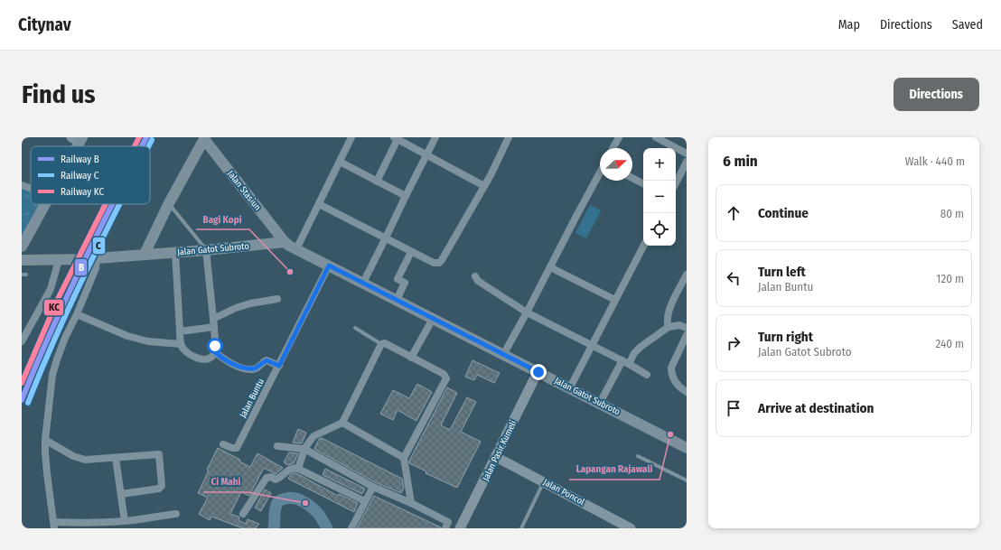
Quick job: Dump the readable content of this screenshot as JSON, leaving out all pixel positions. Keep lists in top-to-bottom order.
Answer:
{
  "streets": {
    "main road": ["Jalan Stasiun", "Jalan Gatot Subroto"],
    "street": ["Jalan Buntu", "Jalan Pasir Kumeli", "Jalan Poncol"]
  },
  "crossings": [
    ["Jalan Stasiun", "Jalan Gatot Subroto"],
    ["Jalan Gatot Subroto", "Jalan Buntu"],
    ["Jalan Gatot Subroto", "Jalan Pasir Kumeli"],
    ["Jalan Pasir Kumeli", "Jalan Poncol"]
  ],
  "places": ["Bagi Kopi", "Lapangan Rajawali", "Ci Mahi"],
  "lines": ["rail line B", "rail line KC", "rail line C"],
  "legend": ["Railway B", "Railway C", "Railway KC"],
  "north": "right",
  "page": {
    "header": "Citynav",
    "nav": ["Map", "Directions", "Saved"],
    "buttons": "Directions",
    "title": "Find us",
    "heading": ["6 min", "Walk · 440 m"],
    "map_buttons": ["+", "−"],
    "list": [
      ["Continue", "80 m"],
      ["Turn left", "Jalan Buntu", "120 m"],
      ["Turn right", "Jalan Gatot Subroto", "240 m"],
      "Arrive at destination"
    ]
  }
}
